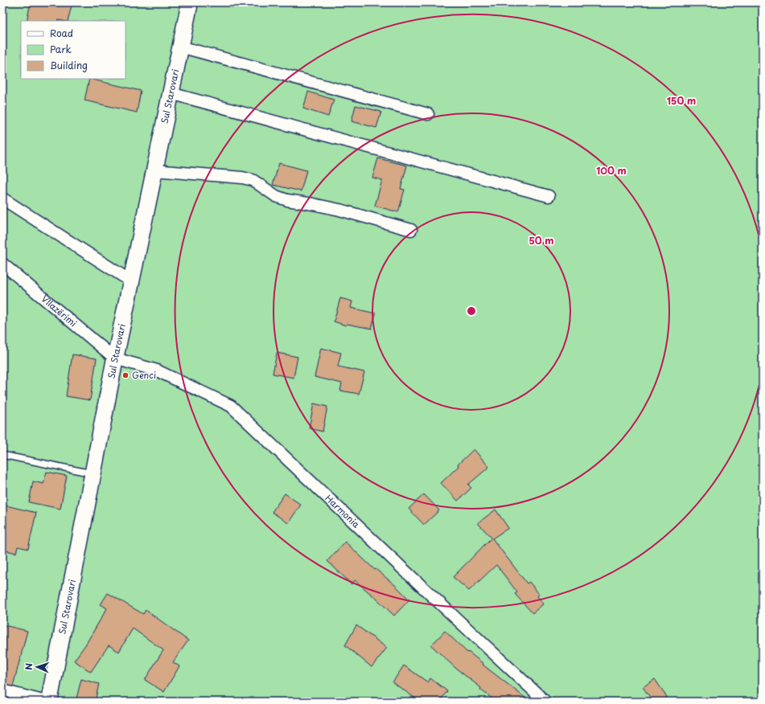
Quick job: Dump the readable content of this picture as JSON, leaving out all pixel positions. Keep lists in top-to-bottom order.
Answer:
{
  "streets": {
    "main road": ["Sul Starovari"],
    "street": ["Vllazërimi", "Harmonia"]
  },
  "crossings": [
    ["Sul Starovari", "Vllazërimi"],
    ["Sul Starovari", "Harmonia"],
    ["Vllazërimi", "Harmonia"]
  ],
  "places": ["Genci"],
  "legend": ["Road", "Park", "Building"],
  "north": "left",
  "rings": ["150 m", "100 m", "50 m"]
}
